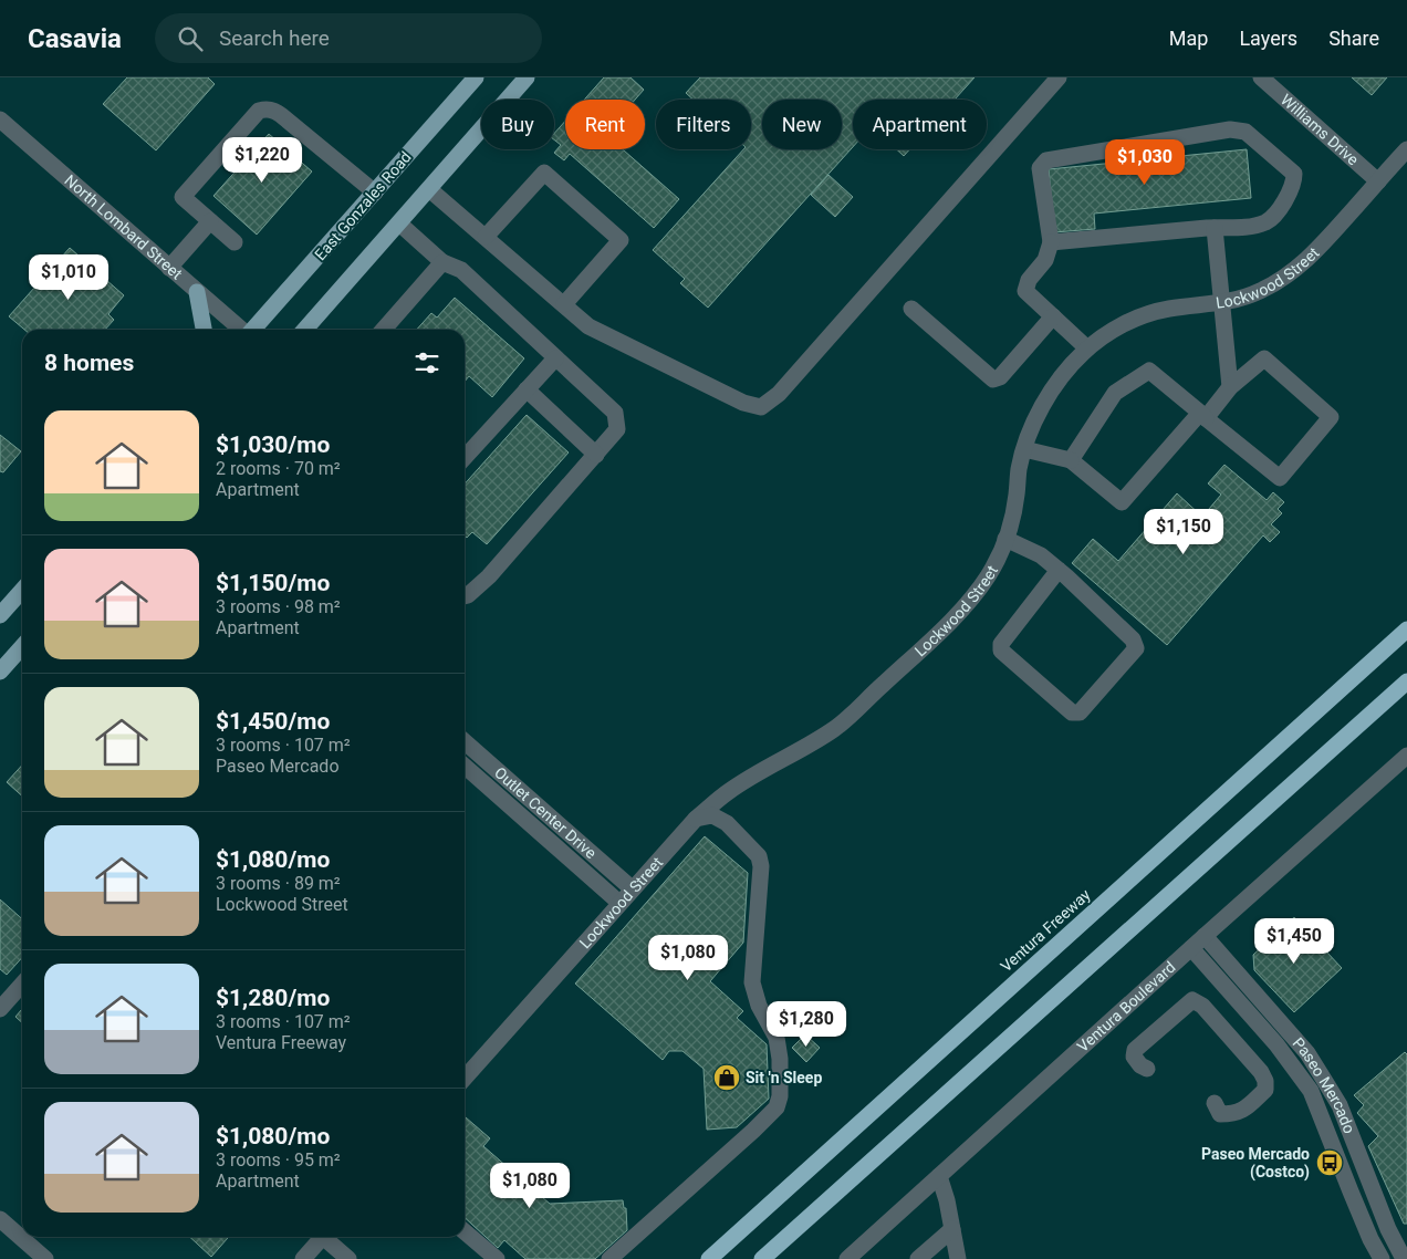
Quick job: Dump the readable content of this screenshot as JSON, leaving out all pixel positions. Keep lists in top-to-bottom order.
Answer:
{
  "streets": {
    "highway": ["Ventura Freeway"],
    "main road": ["East Gonzales Road"],
    "street": [
      "Williams Drive",
      "North Lombard Street",
      "Lockwood Street",
      "Outlet Center Drive",
      "Ventura Boulevard",
      "Paseo Mercado"
    ]
  },
  "crossings": [
    ["Williams Drive", "Lockwood Street"],
    ["Lockwood Street", "Outlet Center Drive"],
    ["Ventura Boulevard", "Paseo Mercado"]
  ],
  "places": {
    "shop": ["Sit 'n Sleep"],
    "bus stop": ["Paseo Mercado (Costco)"]
  },
  "page": {
    "header": "Casavia",
    "search": "Search here",
    "nav": ["Map", "Layers", "Share"],
    "chip": [
      "Buy",
      "Rent",
      "Filters",
      "New",
      "Apartment"
    ],
    "price": [
      "$1,220",
      "$1,030",
      "$1,010",
      "$1,150",
      "$1,450",
      "$1,080",
      "$1,280",
      "$1,080"
    ],
    "heading": "8 homes",
    "list": [
      {
        "name": "$1,030/mo",
        "note": "2 rooms · 70 m² · Apartment"
      },
      {
        "name": "$1,150/mo",
        "note": "3 rooms · 98 m² · Apartment"
      },
      {
        "name": "$1,450/mo",
        "note": "3 rooms · 107 m² · Paseo Mercado"
      },
      {
        "name": "$1,080/mo",
        "note": "3 rooms · 89 m² · Lockwood Street"
      },
      {
        "name": "$1,280/mo",
        "note": "3 rooms · 107 m² · Ventura Freeway"
      },
      {
        "name": "$1,080/mo",
        "note": "3 rooms · 95 m² · Apartment"
      }
    ]
  }
}
